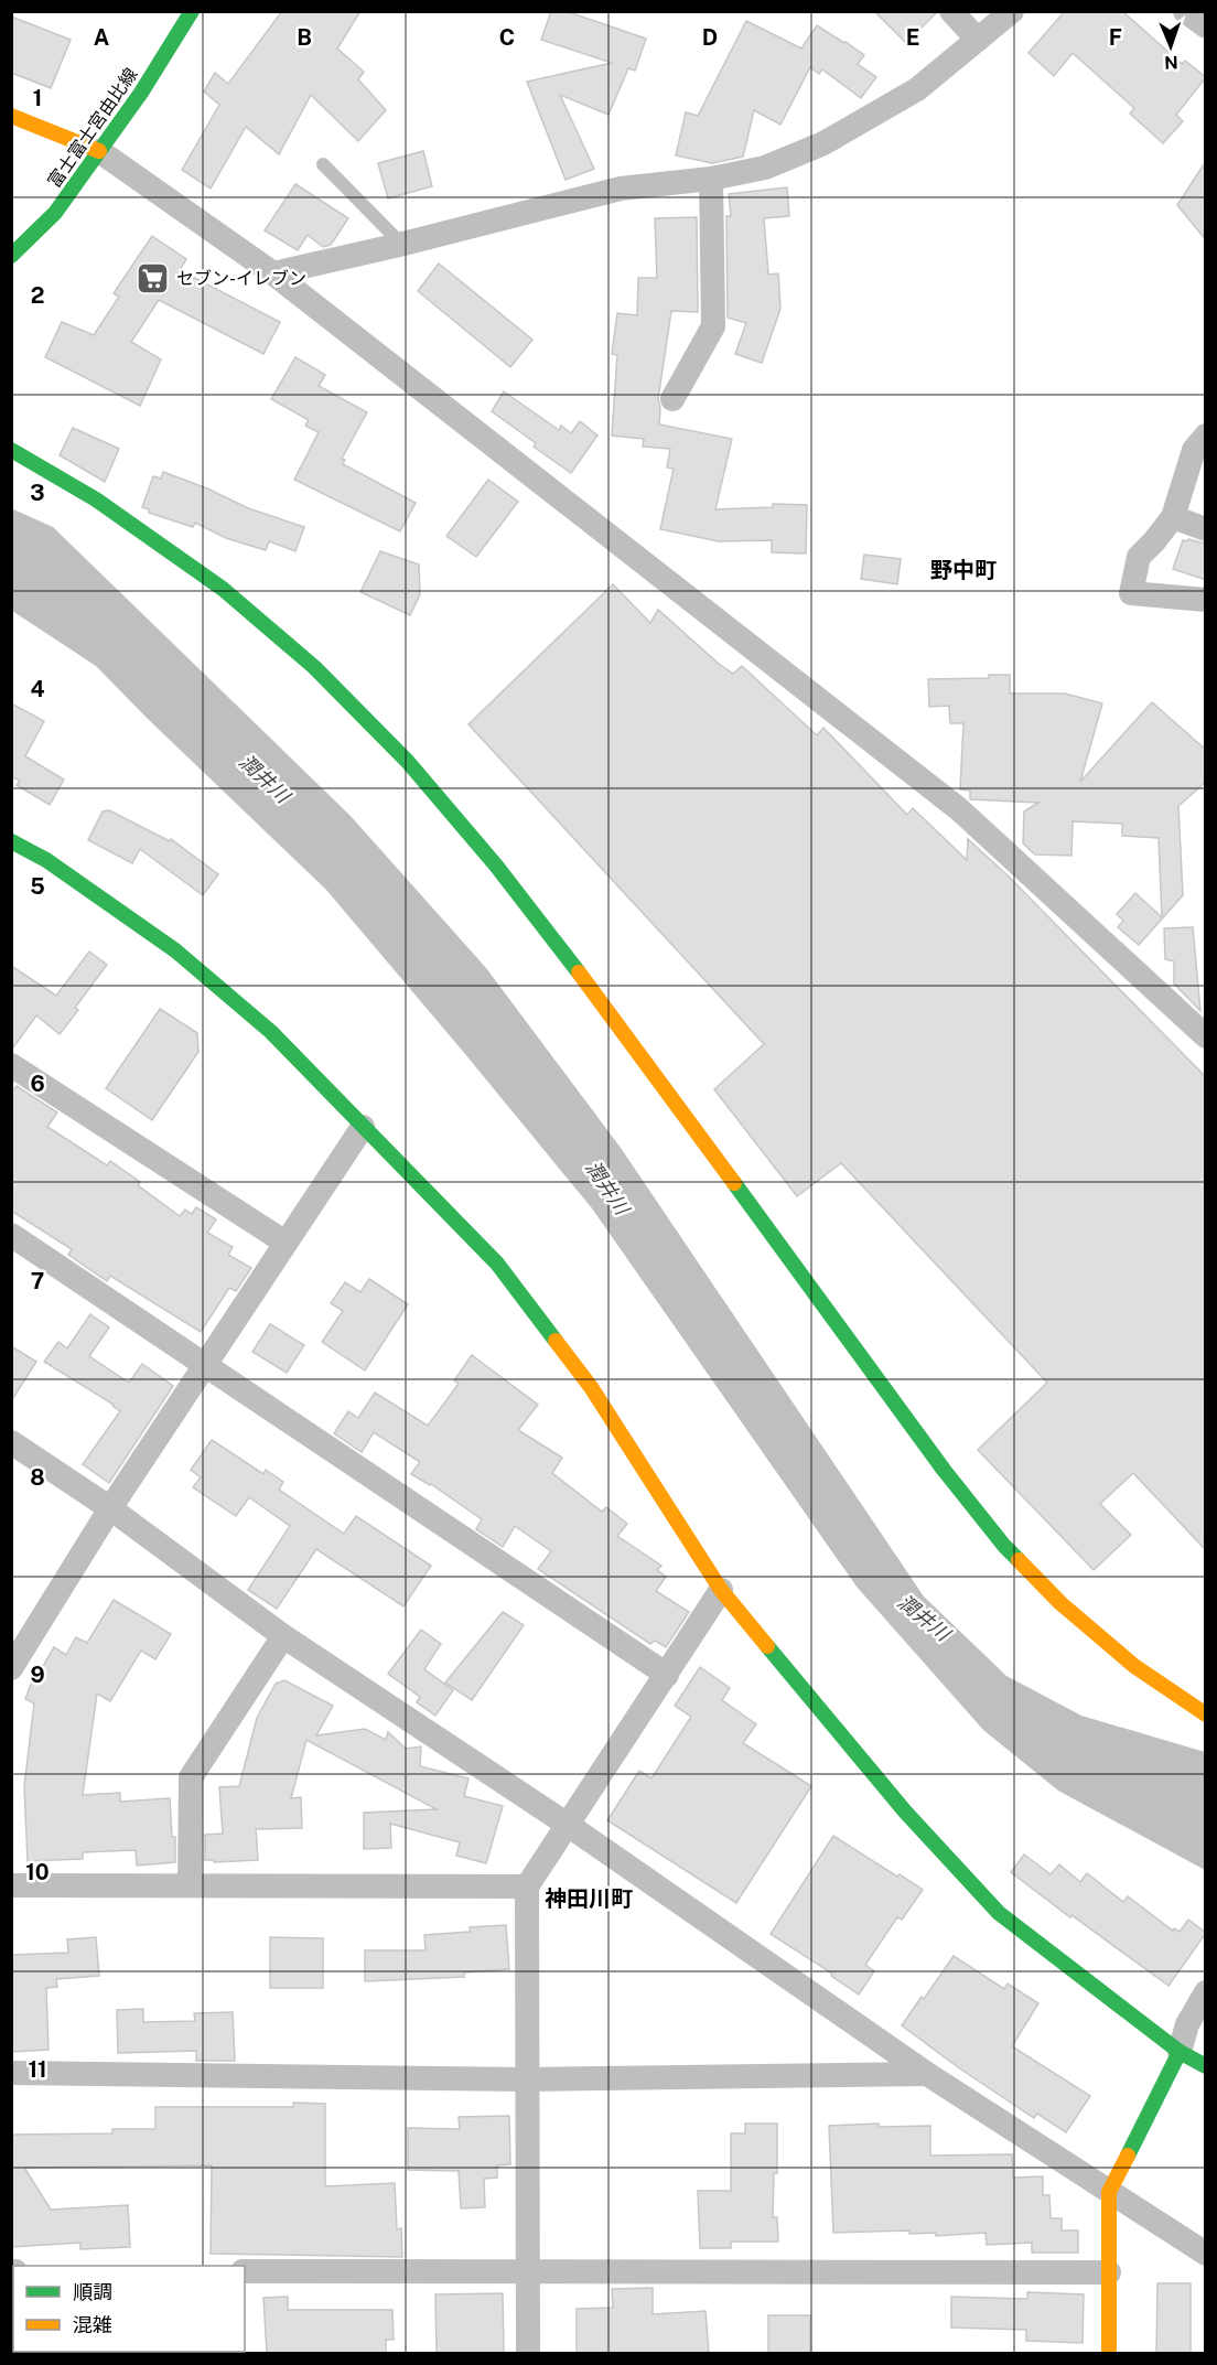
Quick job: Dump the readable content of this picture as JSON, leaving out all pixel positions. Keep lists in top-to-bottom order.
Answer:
{
  "streets": {
    "street": ["富士富士宮由比線"]
  },
  "districts": ["野中町", "神田川町"],
  "water": ["潤井川"],
  "places": {
    "supermarket": ["セブン-イレブン"]
  },
  "legend": ["順調", "混雑"],
  "north": "bottom",
  "grid": {
    "columns": [
      "A",
      "B",
      "C",
      "D",
      "E",
      "F"
    ],
    "rows": [
      "1",
      "2",
      "3",
      "4",
      "5",
      "6",
      "7",
      "8",
      "9",
      "10",
      "11"
    ]
  }
}
